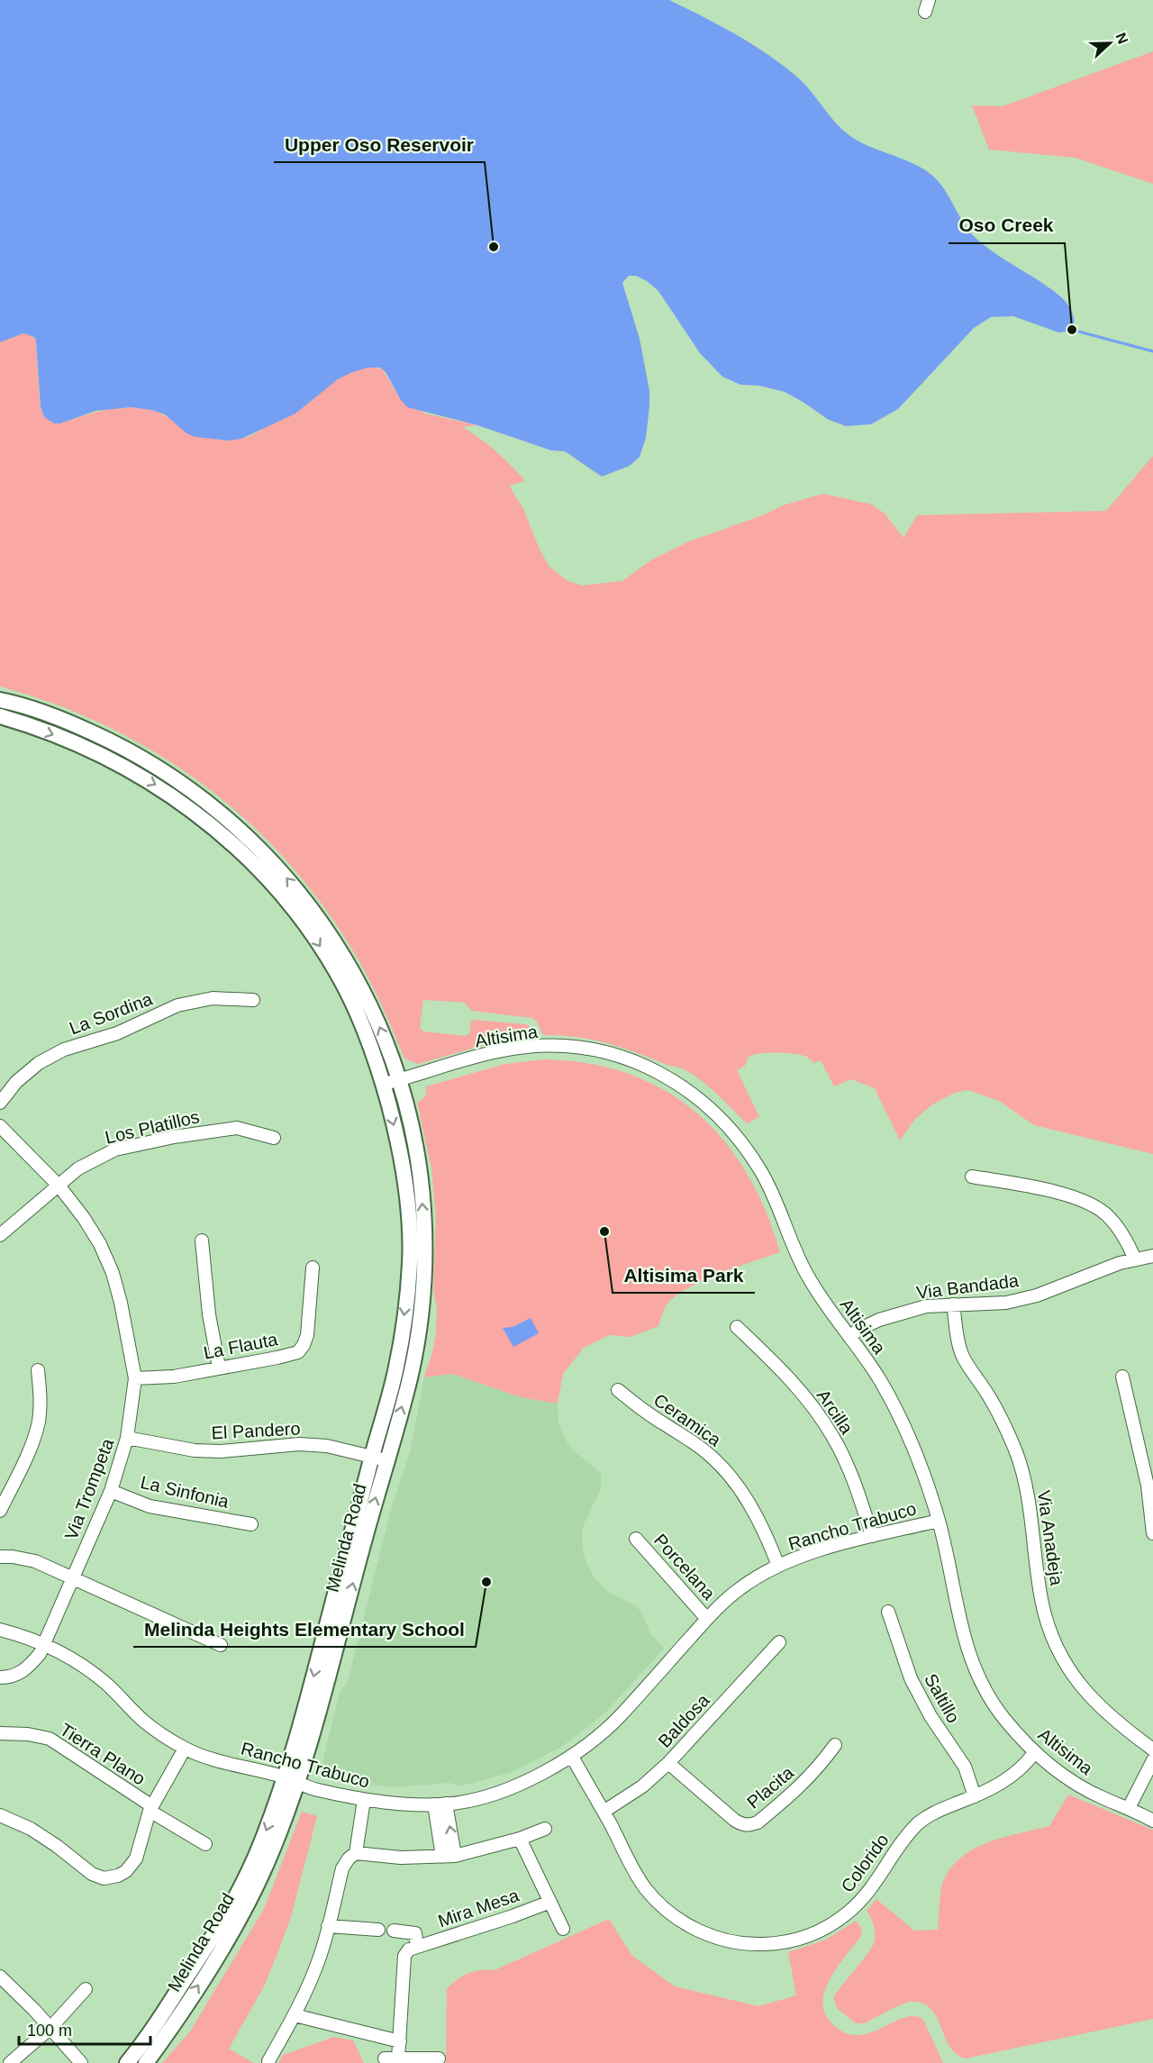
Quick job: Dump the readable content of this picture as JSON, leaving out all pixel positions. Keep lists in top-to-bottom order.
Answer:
{
  "streets": {
    "main road": ["Melinda Road"],
    "street": [
      "La Sordina",
      "Altisima",
      "Los Platillos",
      "Via Bandada",
      "La Flauta",
      "Arcilla",
      "Ceramica",
      "El Pandero",
      "Via Trompeta",
      "La Sinfonia",
      "Rancho Trabuco",
      "Via Anadeja",
      "Porcelana",
      "Saltillo",
      "Baldosa",
      "Tierra Plano",
      "Placita",
      "Colorido",
      "Mira Mesa"
    ]
  },
  "crossings": [
    ["Altisima", "Via Bandada"],
    ["Altisima", "Rancho Trabuco"],
    ["Altisima", "Melinda Road"],
    ["Altisima", "Colorido"],
    ["Los Platillos", "Via Trompeta"],
    ["Via Bandada", "Via Anadeja"],
    ["La Flauta", "Via Trompeta"],
    ["Arcilla", "Rancho Trabuco"],
    ["Ceramica", "Rancho Trabuco"],
    ["El Pandero", "Via Trompeta"],
    ["El Pandero", "Melinda Road"],
    ["Via Trompeta", "La Sinfonia"],
    ["Via Trompeta", "Rancho Trabuco"],
    ["Rancho Trabuco", "Melinda Road"],
    ["Rancho Trabuco", "Porcelana"],
    ["Rancho Trabuco", "Colorido"],
    ["Saltillo", "Colorido"],
    ["Baldosa", "Placita"],
    ["Baldosa", "Colorido"]
  ],
  "places": [
    "Upper Oso Reservoir",
    "Oso Creek",
    "Altisima Park",
    "Melinda Heights Elementary School"
  ],
  "scale_bar": "100 m",
  "north": "right"
}
